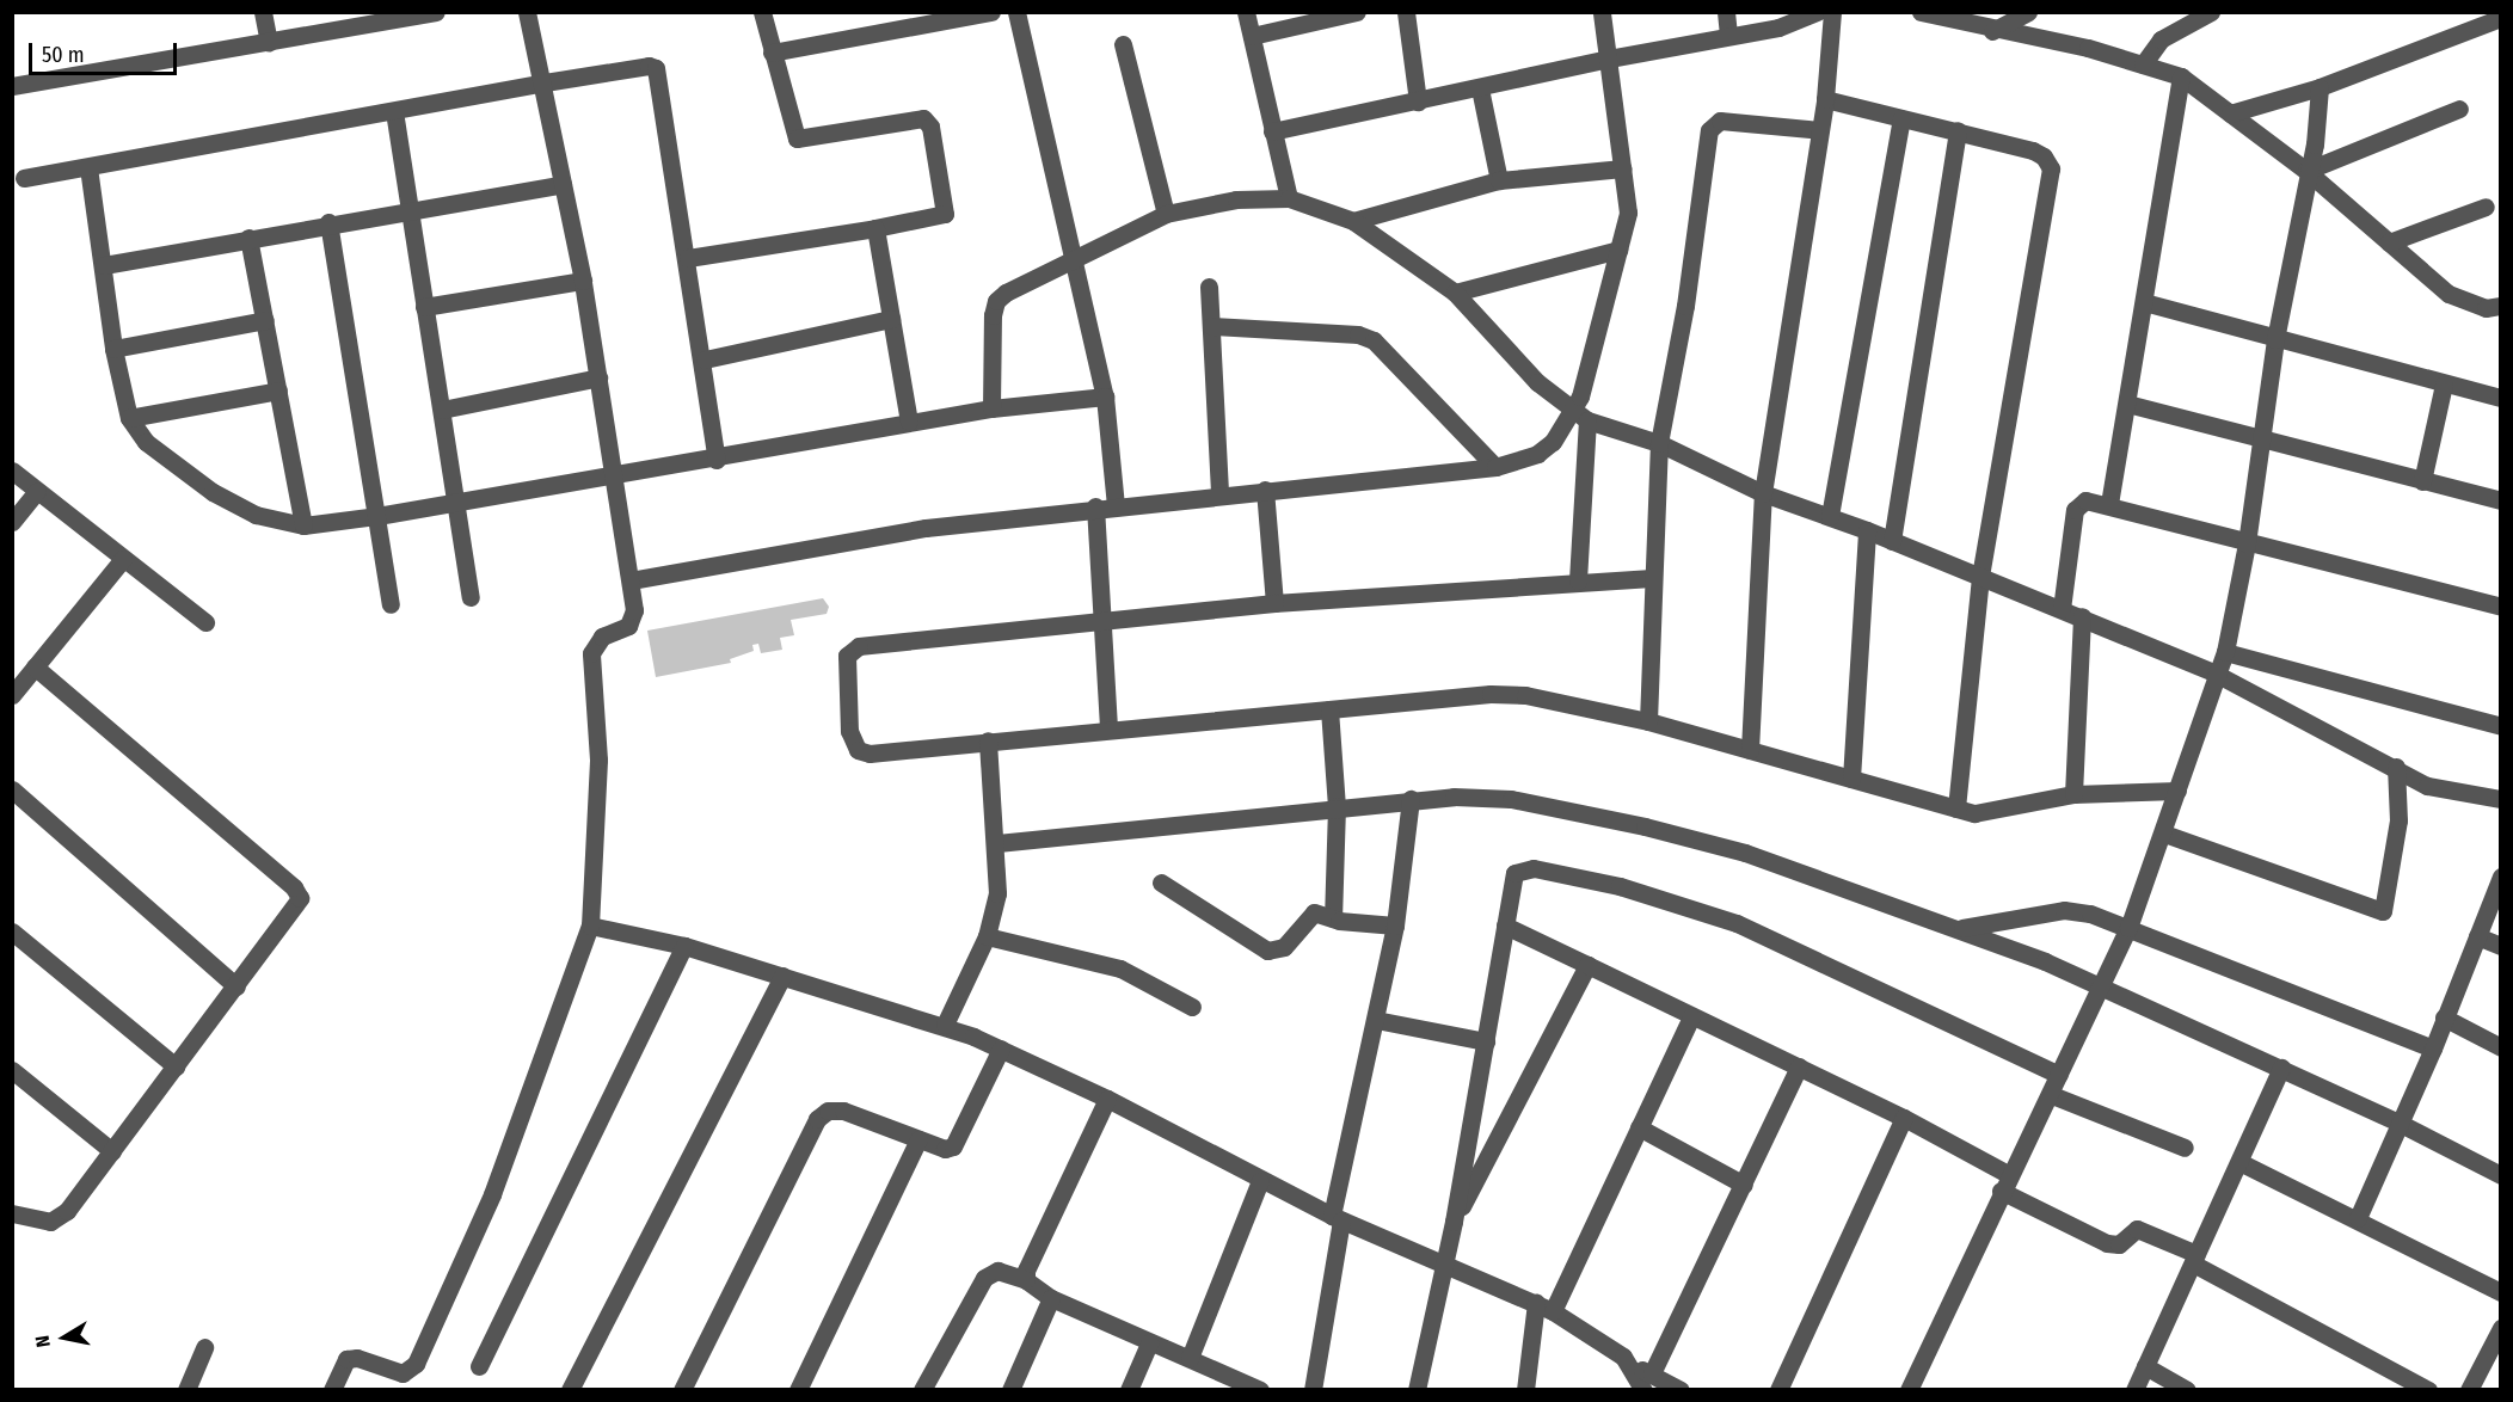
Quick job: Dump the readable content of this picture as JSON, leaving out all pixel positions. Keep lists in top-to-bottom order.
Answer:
{
  "scale_bar": "50 m",
  "north": "left"
}
